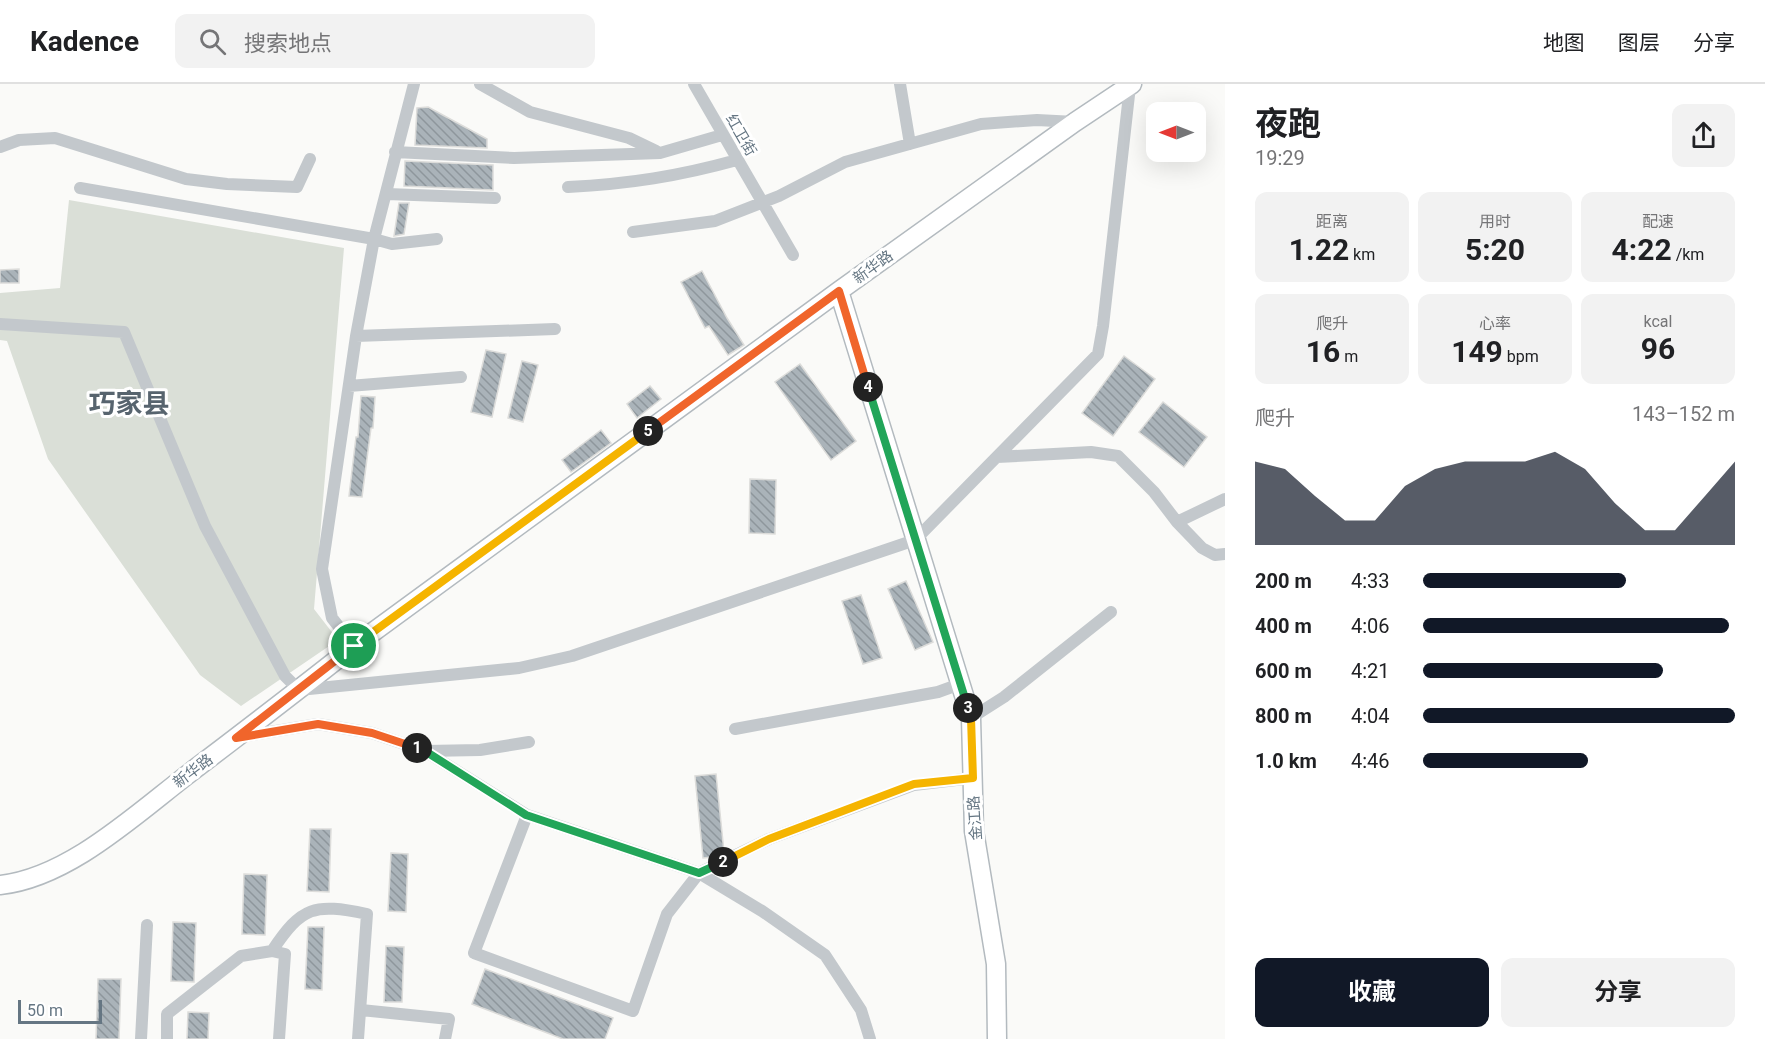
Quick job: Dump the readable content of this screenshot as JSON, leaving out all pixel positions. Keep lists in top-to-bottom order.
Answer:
{
  "streets": {
    "street": ["红卫街", "新华路", "金江路"]
  },
  "crossings": [
    ["新华路", "金江路"]
  ],
  "districts": ["巧家县"],
  "scale_bar": "50 m",
  "north": "left",
  "page": {
    "header": "Kadence",
    "search": "搜索地点",
    "nav": ["地图", "图层", "分享"],
    "heading": ["夜跑", "19:29"],
    "stats": [
      ["距离", "1.22 km"],
      ["用时", "5:20"],
      ["配速", "4:22 /km"],
      ["爬升", "16 m"],
      ["心率", "149 bpm"],
      ["kcal", "96"]
    ],
    "pins": [
      "4",
      "5",
      "3",
      "1",
      "2"
    ],
    "chart": ["爬升", "143–152 m"],
    "list": [
      {
        "name": "200 m",
        "note": "4:33"
      },
      {
        "name": "400 m",
        "note": "4:06"
      },
      {
        "name": "600 m",
        "note": "4:21"
      },
      {
        "name": "800 m",
        "note": "4:04"
      },
      {
        "name": "1.0 km",
        "note": "4:46"
      }
    ],
    "buttons": ["收藏", "分享"],
    "scale": "50 m"
  }
}
